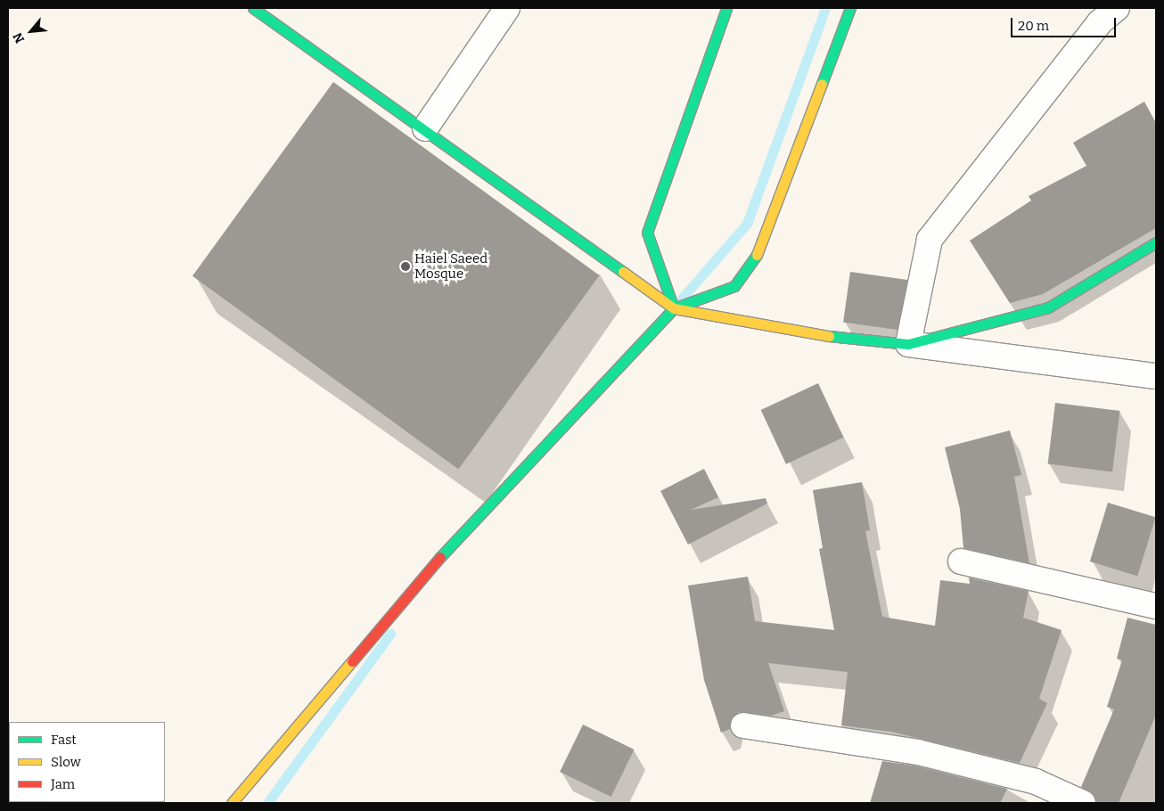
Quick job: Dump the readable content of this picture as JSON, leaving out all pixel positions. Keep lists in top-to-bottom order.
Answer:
{
  "places": ["Haiel Saeed Mosque"],
  "legend": ["Fast", "Slow", "Jam"],
  "scale_bar": "20 m",
  "north": "bottom left"
}
